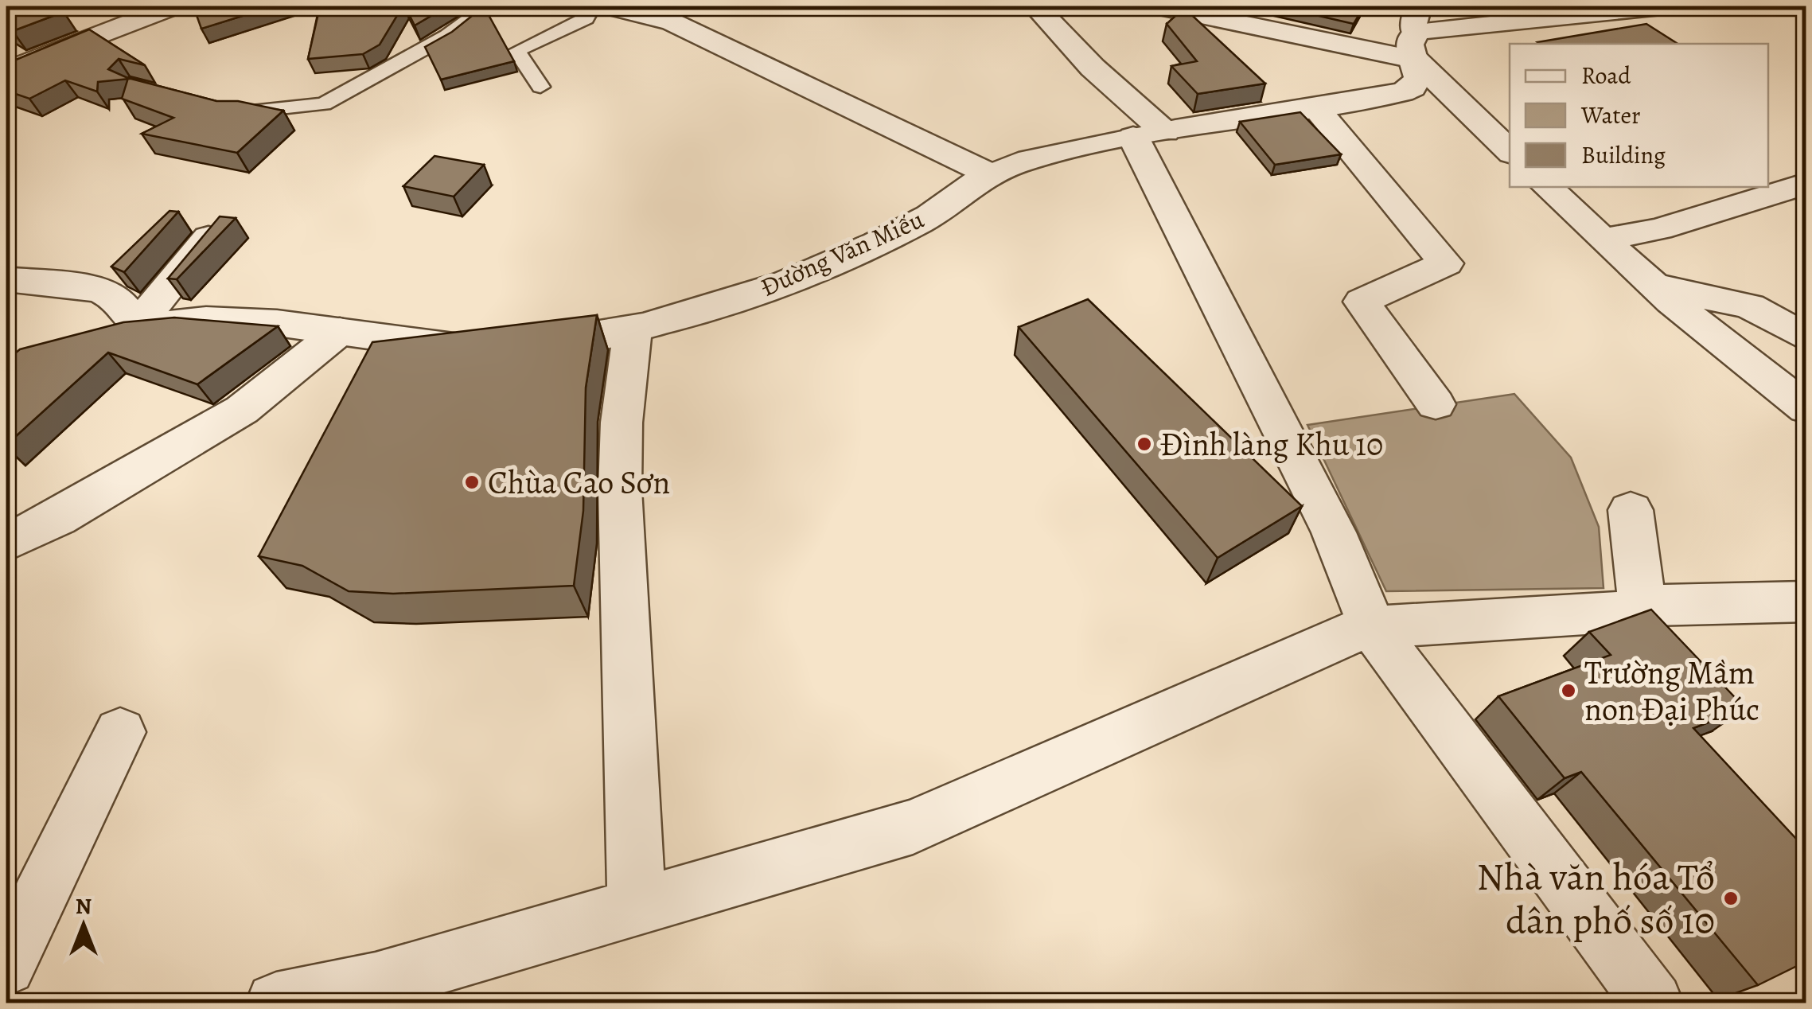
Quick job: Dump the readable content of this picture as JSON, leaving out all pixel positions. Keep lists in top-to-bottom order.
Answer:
{
  "streets": {
    "street": ["Đường Văn Miếu"]
  },
  "places": [
    "Đình làng Khu 10",
    "Chùa Cao Sơn",
    "Trường Mầm non Đại Phúc",
    "Nhà văn hóa Tổ dân phố số 10"
  ],
  "legend": ["Road", "Water", "Building"],
  "north": "top"
}
